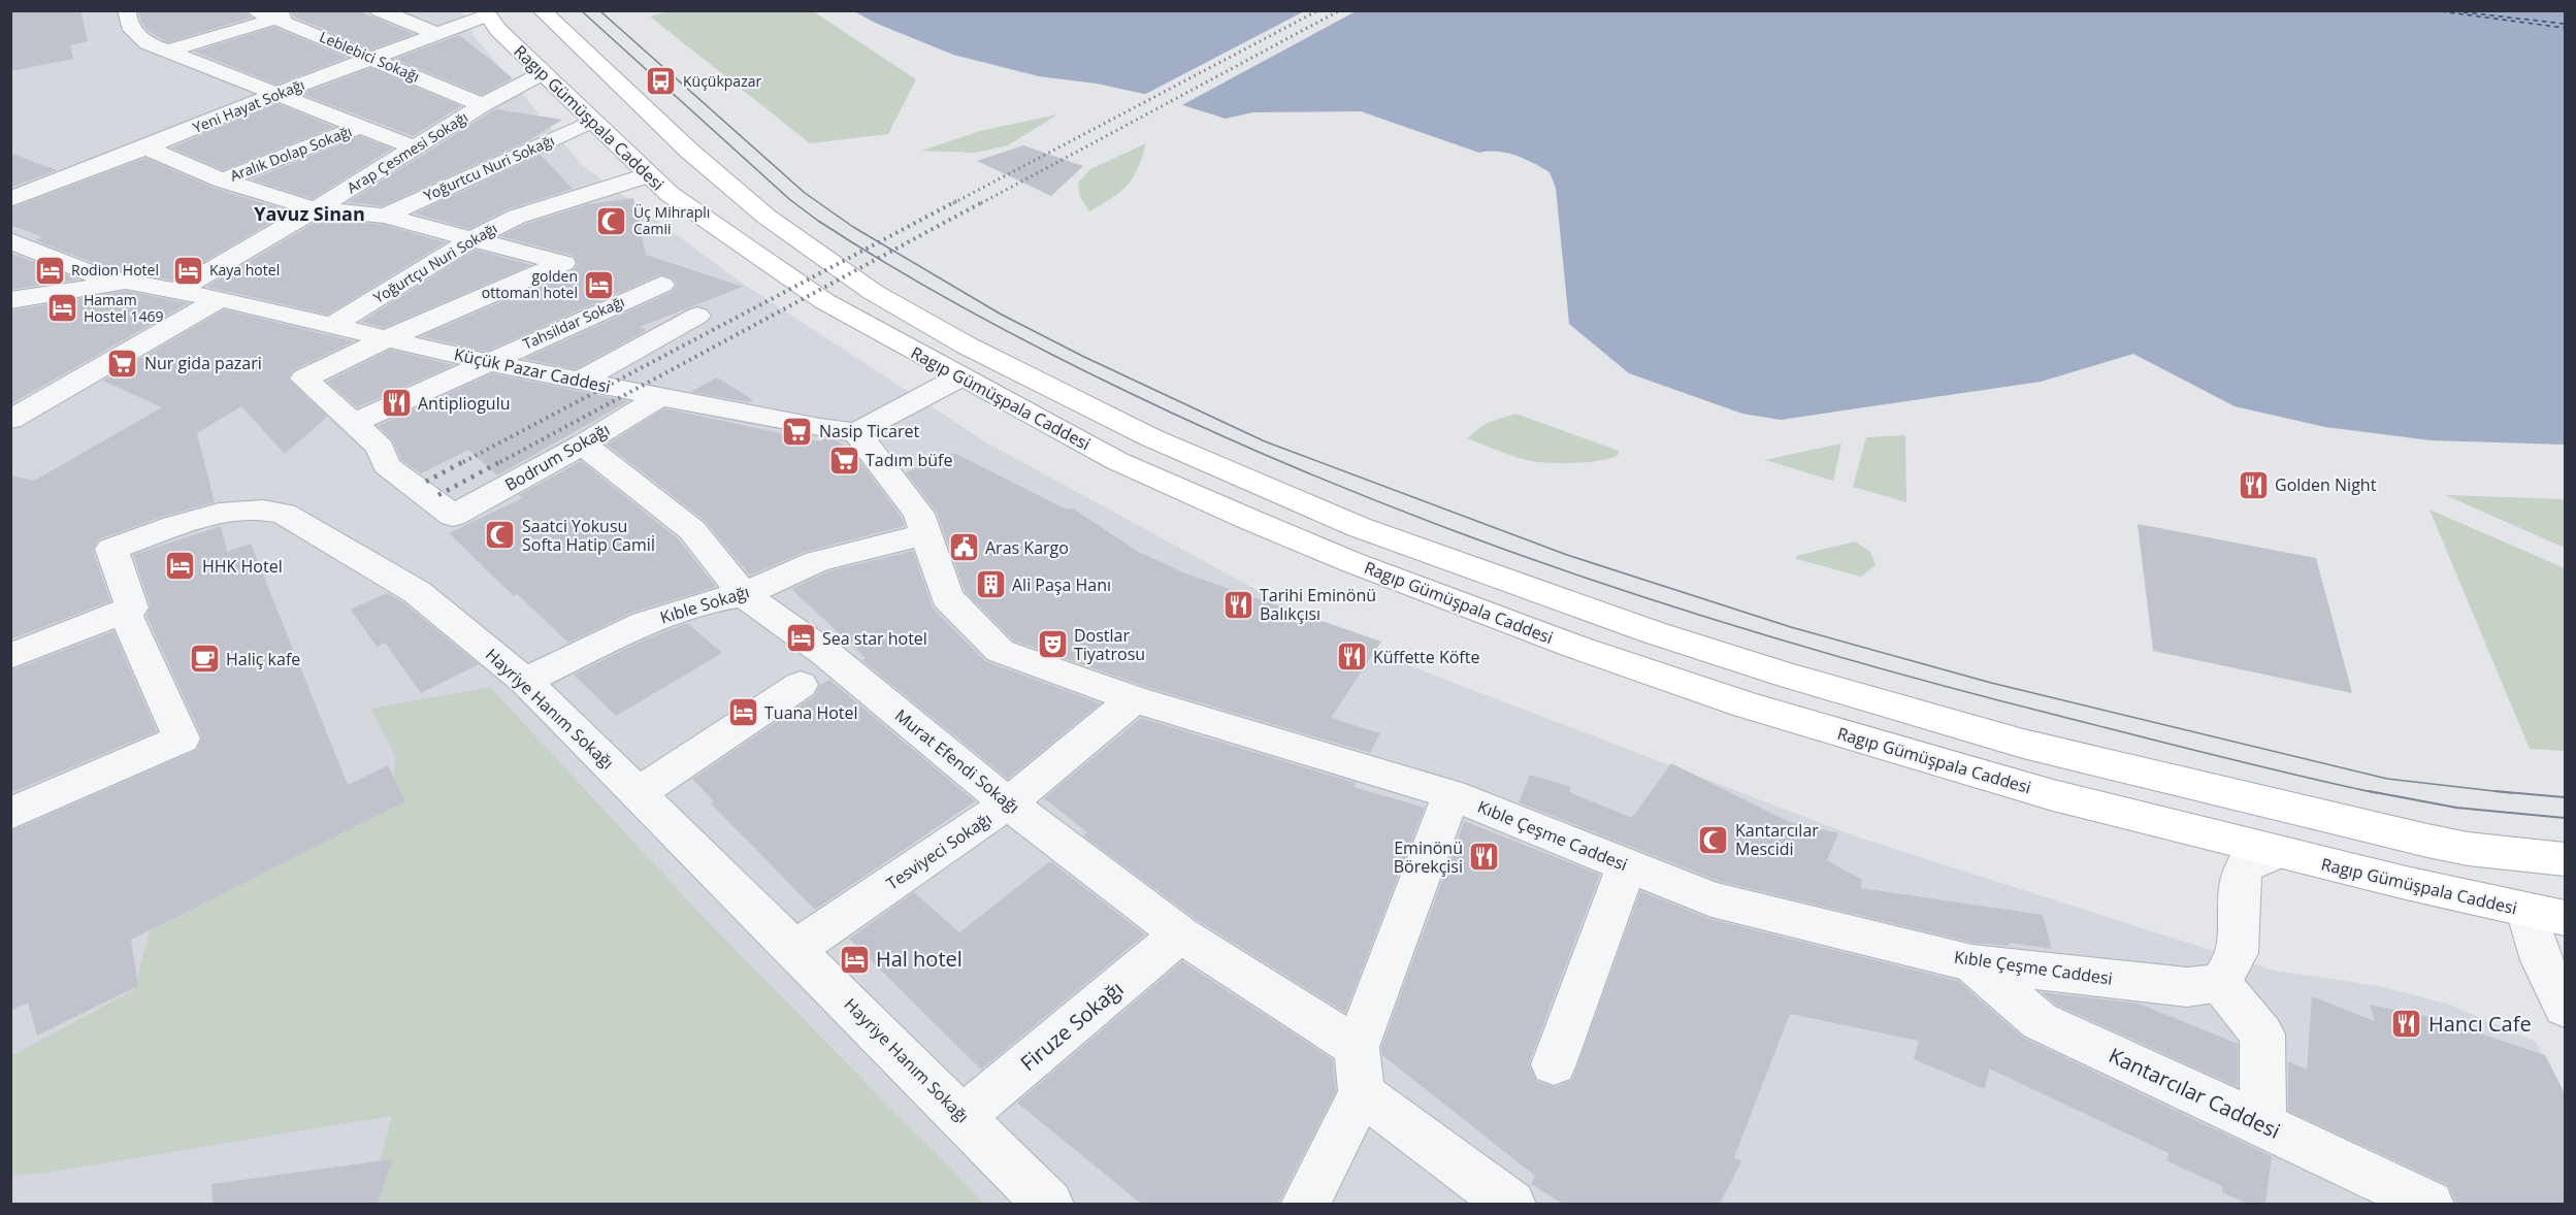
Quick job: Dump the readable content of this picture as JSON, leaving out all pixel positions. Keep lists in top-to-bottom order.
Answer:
{
  "streets": {
    "main road": ["Ragıp Gümüşpala Caddesi"],
    "street": [
      "Leblebici Sokağı",
      "Yeni Hayat Sokağı",
      "Arap Çesmesi Sokağı",
      "Aralık Dolap Sokağı",
      "Yoğurtcu Nuri Sokağı",
      "Yoğurtçu Nuri Sokağı",
      "Tahsildar Sokağı",
      "Küçük Pazar Caddesi",
      "Bodrum Sokağı",
      "Kıble Sokağı",
      "Hayriye Hanım Sokağı",
      "Murat Efendi Sokağı",
      "Kıble Çeşme Caddesi",
      "Tesviyeci Sokağı",
      "Firuze Sokağı",
      "Kantarcılar Caddesi"
    ]
  },
  "crossings": [
    ["Leblebici Sokağı", "Yeni Hayat Sokağı"],
    ["Leblebici Sokağı", "Arap Çesmesi Sokağı"],
    ["Yeni Hayat Sokağı", "Ragıp Gümüşpala Caddesi"],
    ["Ragıp Gümüşpala Caddesi", "Arap Çesmesi Sokağı"],
    ["Ragıp Gümüşpala Caddesi", "Yoğurtcu Nuri Sokağı"],
    ["Ragıp Gümüşpala Caddesi", "Yoğurtçu Nuri Sokağı"],
    ["Arap Çesmesi Sokağı", "Küçük Pazar Caddesi"],
    ["Yoğurtçu Nuri Sokağı", "Küçük Pazar Caddesi"],
    ["Tahsildar Sokağı", "Küçük Pazar Caddesi"],
    ["Tahsildar Sokağı", "Bodrum Sokağı"],
    ["Küçük Pazar Caddesi", "Bodrum Sokağı"],
    ["Küçük Pazar Caddesi", "Kıble Çeşme Caddesi"],
    ["Bodrum Sokağı", "Murat Efendi Sokağı"],
    ["Kıble Sokağı", "Hayriye Hanım Sokağı"],
    ["Kıble Sokağı", "Murat Efendi Sokağı"],
    ["Kıble Sokağı", "Kıble Çeşme Caddesi"],
    ["Hayriye Hanım Sokağı", "Tesviyeci Sokağı"],
    ["Hayriye Hanım Sokağı", "Firuze Sokağı"],
    ["Murat Efendi Sokağı", "Tesviyeci Sokağı"],
    ["Murat Efendi Sokağı", "Firuze Sokağı"],
    ["Kıble Çeşme Caddesi", "Tesviyeci Sokağı"],
    ["Kıble Çeşme Caddesi", "Kantarcılar Caddesi"]
  ],
  "districts": ["Yavuz Sinan"],
  "places": {
    "bus stop": ["Küçükpazar"],
    "mosque": ["Üç Mihraplı Camii", "Saatci Yokusu Softa Hatip Camiİ", "Kantarcılar Mescidi"],
    "hotel": [
      "Rodion Hotel",
      "Kaya hotel",
      "golden ottoman hotel",
      "Hamam Hostel 1469",
      "HHK Hotel",
      "Sea star hotel",
      "Tuana Hotel",
      "Hal hotel"
    ],
    "supermarket": ["Nur gida pazari", "Nasip Ticaret", "Tadım büfe"],
    "restaurant": [
      "Antipliogulu",
      "Golden Night",
      "Tarihi Eminönü Balıkçısı",
      "Küffette Köfte",
      "Eminönü Börekçisi",
      "Hancı Cafe"
    ],
    "public building": ["Aras Kargo"],
    "building": ["Ali Paşa Hanı"],
    "theatre": ["Dostlar Tiyatrosu"],
    "cafe": ["Haliç kafe"]
  }
}
